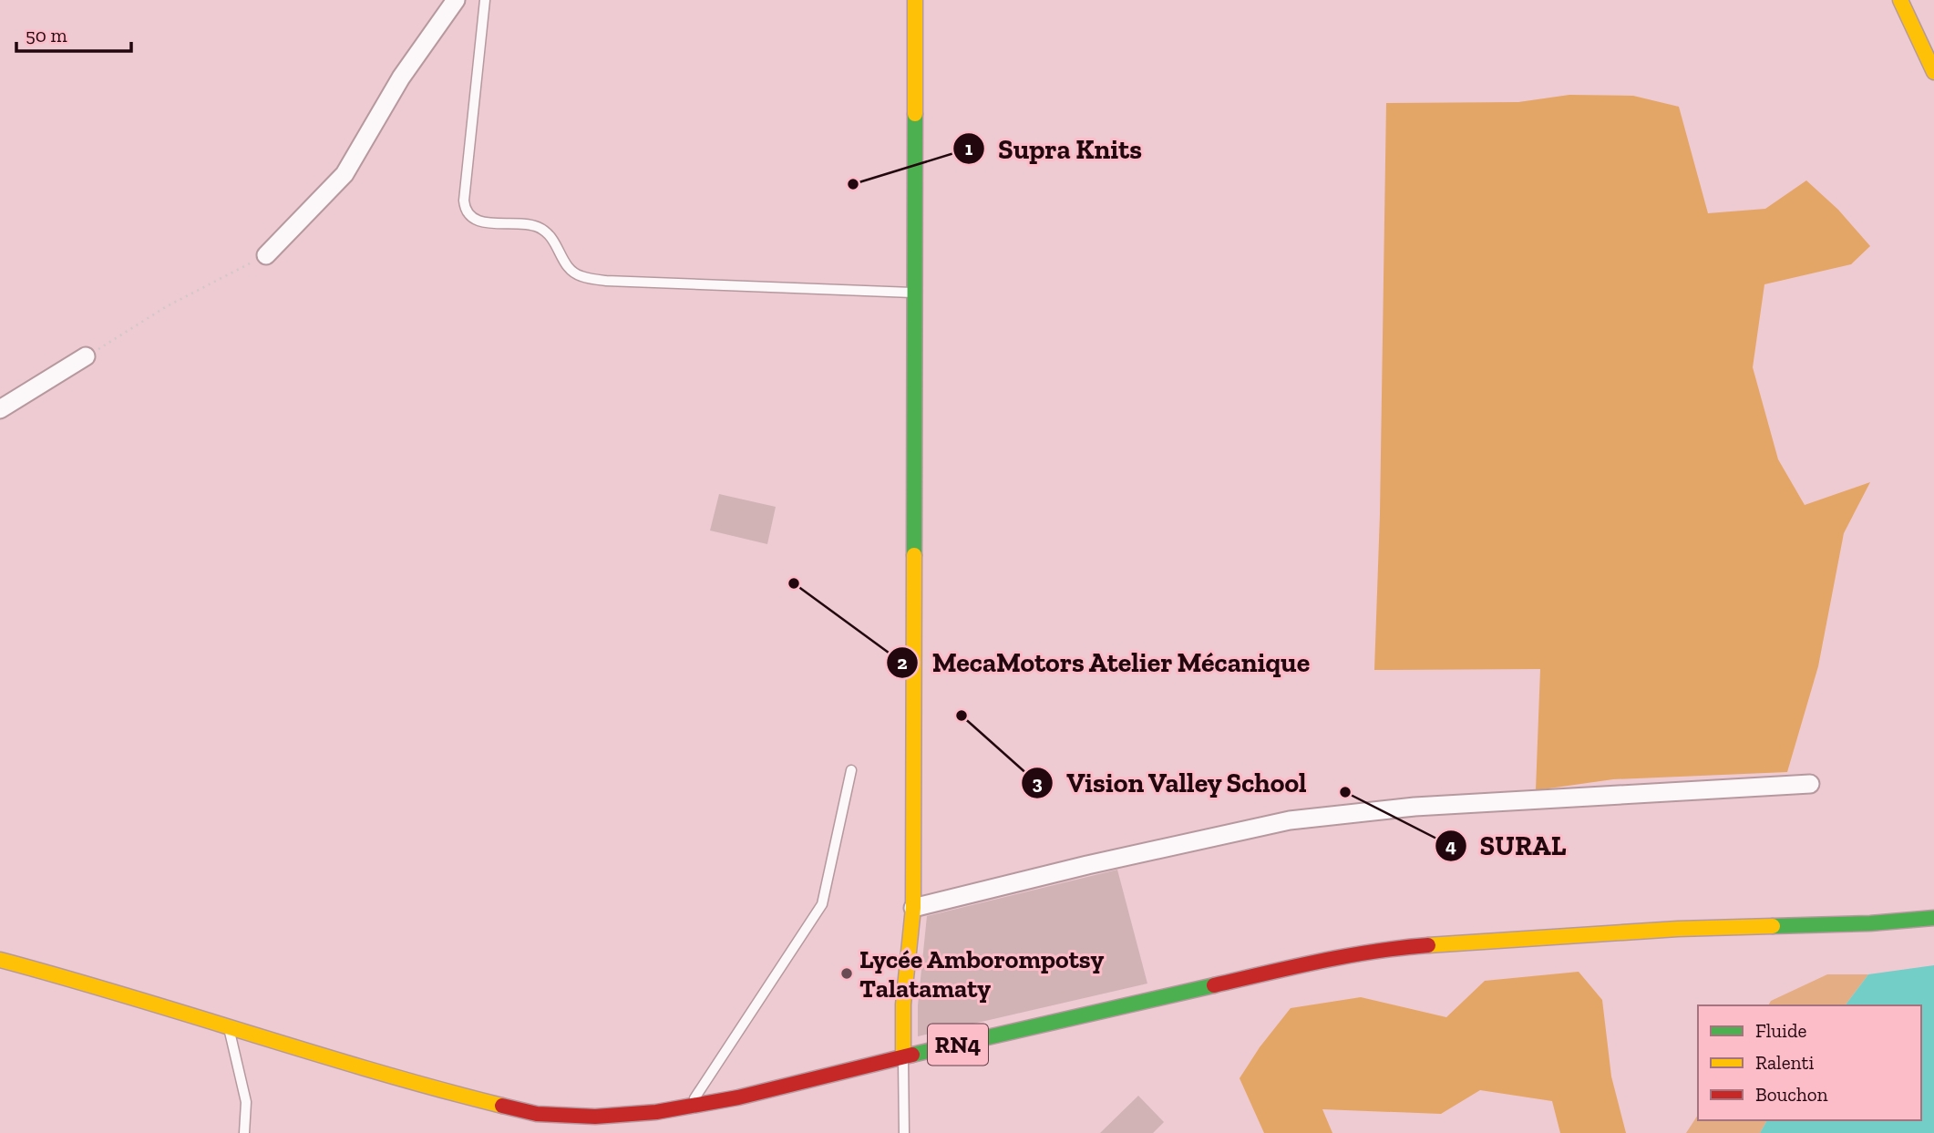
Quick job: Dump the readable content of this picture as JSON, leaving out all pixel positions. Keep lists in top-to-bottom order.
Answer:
{
  "streets": {
    "main road": ["RN4"]
  },
  "places": [
    "Supra Knits",
    "MecaMotors Atelier Mécanique",
    "Vision Valley School",
    "SURAL",
    "Lycée Amborompotsy Talatamaty"
  ],
  "legend": ["Fluide", "Ralenti", "Bouchon"],
  "scale_bar": "50 m"
}
